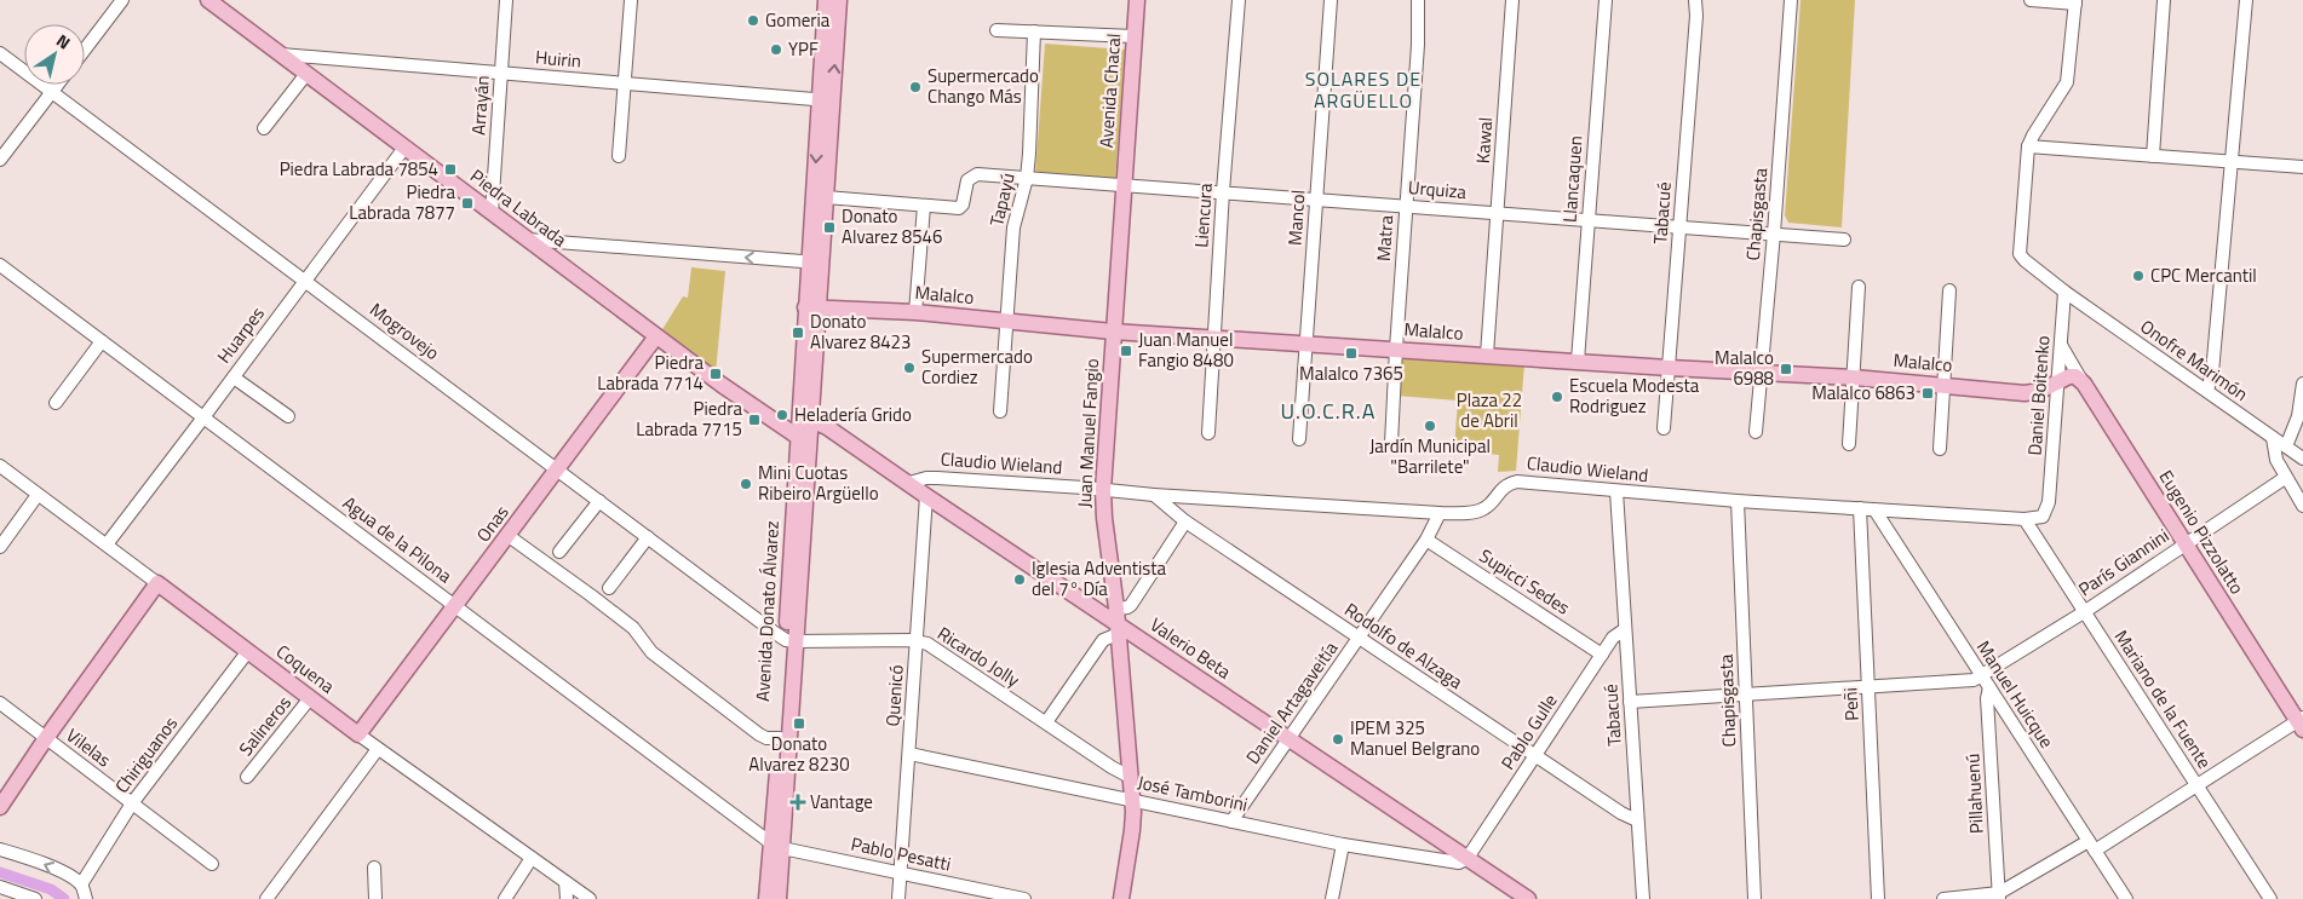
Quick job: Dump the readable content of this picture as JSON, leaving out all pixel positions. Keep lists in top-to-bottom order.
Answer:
{
  "streets": {
    "main road": [
      "Avenida Chacal",
      "Piedra Labrada",
      "Malalco",
      "Juan Manuel Fangio",
      "Onas",
      "Eugenio Pizzolatto",
      "Avenida Donato Álvarez",
      "Valerio Beta",
      "Coquena"
    ],
    "street": [
      "Huirin",
      "Arrayán",
      "Kawal",
      "Llancaquen",
      "Urquiza",
      "Tapayú",
      "Tabacué",
      "Chapisgasta",
      "Liencura",
      "Mancol",
      "Matra",
      "Mogrovejo",
      "Huarpes",
      "Onofre Marimón",
      "Daniel Boitenko",
      "Claudio Wieland",
      "Agua de la Pilona",
      "París Giannini",
      "Supicci Sedes",
      "Rodolfo de Alzaga",
      "Ricardo Jolly",
      "Manuel Huicque",
      "Quenicó",
      "Mariano de la Fuente",
      "Daniel Artagaveitía",
      "Peñi",
      "Salineros",
      "Pablo Gulle",
      "Vilelas",
      "Chiriguanos",
      "José Tamborini",
      "Pillahuenú",
      "Pablo Pesatti"
    ]
  },
  "crossings": [
    ["Huirin", "Arrayán"],
    ["Huirin", "Piedra Labrada"],
    ["Huirin", "Avenida Donato Álvarez"],
    ["Avenida Chacal", "Urquiza"],
    ["Avenida Chacal", "Juan Manuel Fangio"],
    ["Arrayán", "Piedra Labrada"],
    ["Kawal", "Urquiza"],
    ["Kawal", "Malalco"],
    ["Llancaquen", "Urquiza"],
    ["Llancaquen", "Malalco"],
    ["Urquiza", "Tapayú"],
    ["Urquiza", "Tabacué"],
    ["Urquiza", "Chapisgasta"],
    ["Urquiza", "Liencura"],
    ["Urquiza", "Mancol"],
    ["Urquiza", "Matra"],
    ["Urquiza", "Juan Manuel Fangio"],
    ["Tapayú", "Malalco"],
    ["Piedra Labrada", "Huarpes"],
    ["Piedra Labrada", "Onas"],
    ["Piedra Labrada", "Avenida Donato Álvarez"],
    ["Piedra Labrada", "Valerio Beta"],
    ["Tabacué", "Malalco"],
    ["Tabacué", "Claudio Wieland"],
    ["Tabacué", "Rodolfo de Alzaga"],
    ["Tabacué", "Pablo Gulle"],
    ["Chapisgasta", "Malalco"],
    ["Chapisgasta", "Claudio Wieland"],
    ["Liencura", "Malalco"],
    ["Mancol", "Malalco"],
    ["Matra", "Malalco"],
    ["Malalco", "Daniel Boitenko"],
    ["Malalco", "Juan Manuel Fangio"],
    ["Malalco", "Avenida Donato Álvarez"],
    ["Mogrovejo", "Huarpes"],
    ["Mogrovejo", "Onas"],
    ["Mogrovejo", "Avenida Donato Álvarez"],
    ["Mogrovejo", "Ricardo Jolly"],
    ["Huarpes", "Agua de la Pilona"],
    ["Huarpes", "Coquena"],
    ["Onofre Marimón", "Daniel Boitenko"],
    ["Daniel Boitenko", "Claudio Wieland"],
    ["Daniel Boitenko", "Mariano de la Fuente"],
    ["Juan Manuel Fangio", "Claudio Wieland"],
    ["Juan Manuel Fangio", "Valerio Beta"],
    ["Juan Manuel Fangio", "Ricardo Jolly"],
    ["Juan Manuel Fangio", "José Tamborini"],
    ["Claudio Wieland", "Rodolfo de Alzaga"],
    ["Claudio Wieland", "Valerio Beta"],
    ["Claudio Wieland", "Manuel Huicque"],
    ["Claudio Wieland", "Mariano de la Fuente"],
    ["Claudio Wieland", "Daniel Artagaveitía"],
    ["Claudio Wieland", "Peñi"],
    ["Onas", "Agua de la Pilona"],
    ["Onas", "Coquena"],
    ["Eugenio Pizzolatto", "París Giannini"],
    ["Agua de la Pilona", "Avenida Donato Álvarez"],
    ["Agua de la Pilona", "Pablo Pesatti"],
    ["París Giannini", "Manuel Huicque"],
    ["París Giannini", "Mariano de la Fuente"],
    ["París Giannini", "Pillahuenú"],
    ["Supicci Sedes", "Daniel Artagaveitía"],
    ["Supicci Sedes", "Pablo Gulle"],
    ["Avenida Donato Álvarez", "Valerio Beta"],
    ["Avenida Donato Álvarez", "Ricardo Jolly"],
    ["Avenida Donato Álvarez", "Pablo Pesatti"],
    ["Rodolfo de Alzaga", "Daniel Artagaveitía"],
    ["Rodolfo de Alzaga", "Pablo Gulle"],
    ["Valerio Beta", "Quenicó"],
    ["Valerio Beta", "Daniel Artagaveitía"],
    ["Valerio Beta", "Pablo Gulle"],
    ["Valerio Beta", "José Tamborini"],
    ["Ricardo Jolly", "Quenicó"],
    ["Coquena", "Salineros"],
    ["Coquena", "Chiriguanos"],
    ["Manuel Huicque", "Pillahuenú"],
    ["Quenicó", "José Tamborini"],
    ["Quenicó", "Pablo Pesatti"],
    ["Daniel Artagaveitía", "José Tamborini"],
    ["Pablo Gulle", "José Tamborini"],
    ["Vilelas", "Chiriguanos"]
  ],
  "districts": ["SOLARES DE ARGÜELLO", "U.O.C.R.A"],
  "parks": ["Plaza 22 de Abril"],
  "places": {
    "other": [
      "Gomeria",
      "YPF",
      "Supermercado Chango Más",
      "CPC Mercantil",
      "Supermercado Cordiez",
      "Escuela Modesta Rodriguez",
      "Heladería Grido",
      "Jardín Municipal \"Barrilete\"",
      "Mini Cuotas Ribeiro Argüello",
      "Iglesia Adventista del 7° Día",
      "IPEM 325 Manuel Belgrano"
    ],
    "transit": [
      "Piedra Labrada 7854",
      "Piedra Labrada 7877",
      "Donato Alvarez 8546",
      "Donato Alvarez 8423",
      "Juan Manuel Fangio 8480",
      "Malalco 7365",
      "Malalco 6988",
      "Piedra Labrada 7714",
      "Malalco 6863",
      "Piedra Labrada 7715",
      "Donato Alvarez 8230"
    ],
    "health": ["Vantage"]
  },
  "north": "top right"
}
